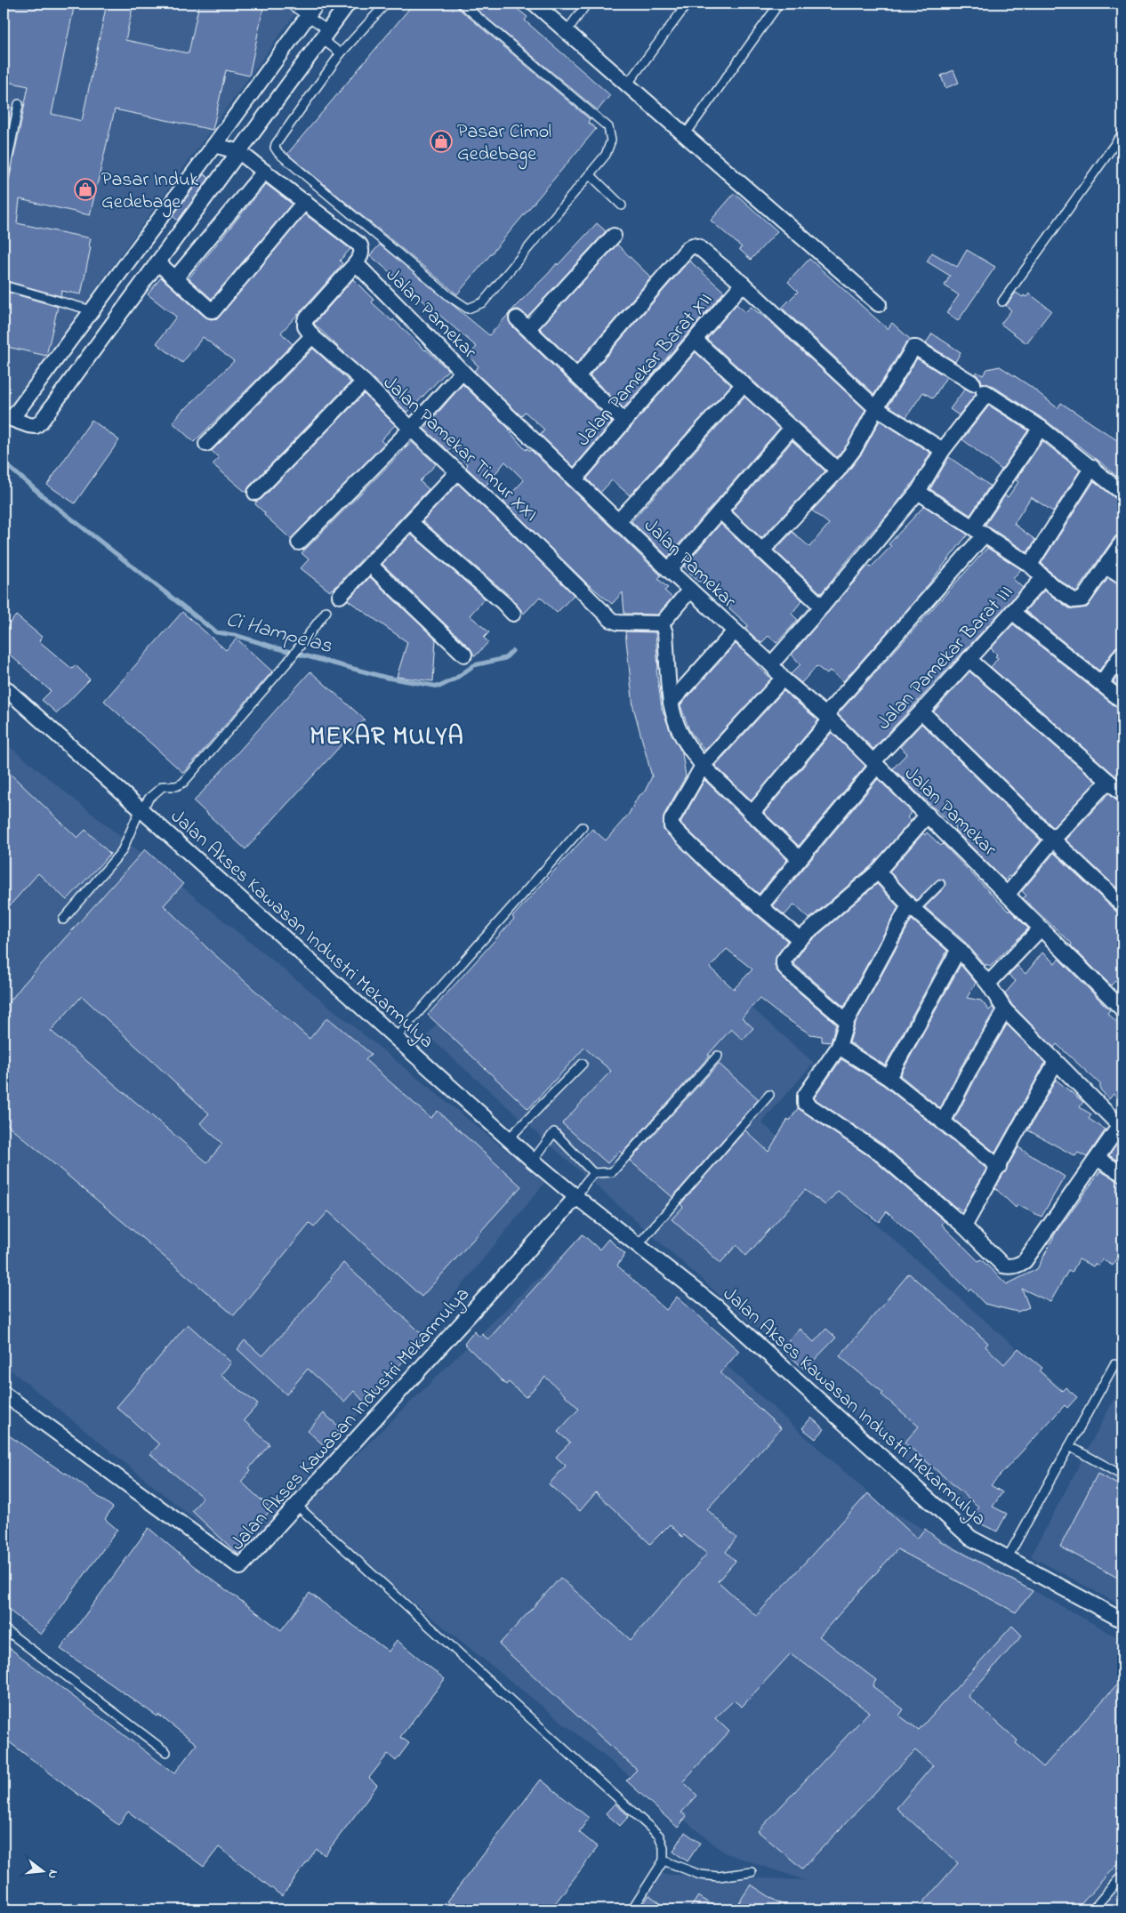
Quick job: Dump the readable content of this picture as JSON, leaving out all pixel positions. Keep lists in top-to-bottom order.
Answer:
{
  "streets": {
    "street": [
      "Jalan Pamekar",
      "Jalan Pamekar Barat XII",
      "Jalan Pamekar Timur XXI",
      "Jalan Pamekar Barat III",
      "Jalan Akses Kawasan Industri Mekarmulya"
    ]
  },
  "crossings": [
    ["Jalan Pamekar", "Jalan Pamekar Barat XII"],
    ["Jalan Pamekar", "Jalan Pamekar Barat III"]
  ],
  "districts": ["MEKAR MULYA"],
  "water": ["Ci Hampelas"],
  "places": {
    "shop": ["Pasar Cimol Gedebage", "Pasar Induk Gedebage"]
  },
  "north": "right"
}
